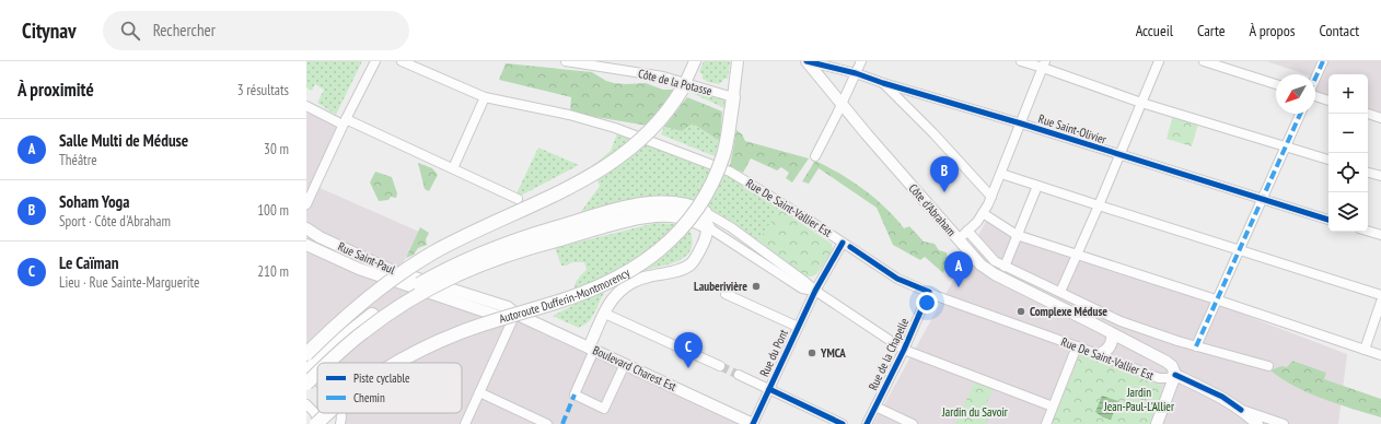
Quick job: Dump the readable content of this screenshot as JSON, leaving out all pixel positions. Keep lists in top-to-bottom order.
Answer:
{
  "streets": {
    "highway": ["Autoroute Dufferin-Montmorency"],
    "main road": [
      "Rue De Saint-Vallier Est",
      "Côte d'Abraham",
      "Rue Saint-Paul",
      "Boulevard Charest Est"
    ],
    "street": [
      "Côte de la Potasse",
      "Rue Saint-Olivier",
      "Rue du Pont",
      "Rue de la Chapelle"
    ]
  },
  "crossings": [
    ["Côte de la Potasse", "Autoroute Dufferin-Montmorency"],
    ["Rue Saint-Olivier", "Côte d'Abraham"],
    ["Rue De Saint-Vallier Est", "Côte d'Abraham"],
    ["Rue De Saint-Vallier Est", "Rue du Pont"],
    ["Rue De Saint-Vallier Est", "Rue de la Chapelle"],
    ["Rue Saint-Paul", "Boulevard Charest Est"],
    ["Rue du Pont", "Boulevard Charest Est"]
  ],
  "parks": ["Jardin Jean-Paul-L'Allier", "Jardin du Savoir"],
  "places": ["Lauberivière", "Complexe Méduse", "YMCA"],
  "legend": ["Piste cyclable", "Chemin"],
  "north": "bottom left",
  "page": {
    "header": "Citynav",
    "search": "Rechercher",
    "nav": [
      "Accueil",
      "Carte",
      "À propos",
      "Contact"
    ],
    "heading": ["À proximité", "3 résultats"],
    "map_buttons": ["+", "−"],
    "list": [
      {
        "mark": "A",
        "name": "Salle Multi de Méduse",
        "note": "Théâtre",
        "value": "30 m"
      },
      {
        "mark": "B",
        "name": "Soham Yoga",
        "note": "Sport · Côte d'Abraham",
        "value": "100 m"
      },
      {
        "mark": "C",
        "name": "Le Caïman",
        "note": "Lieu · Rue Sainte-Marguerite",
        "value": "210 m"
      }
    ],
    "pins": ["B", "A", "C"]
  }
}
